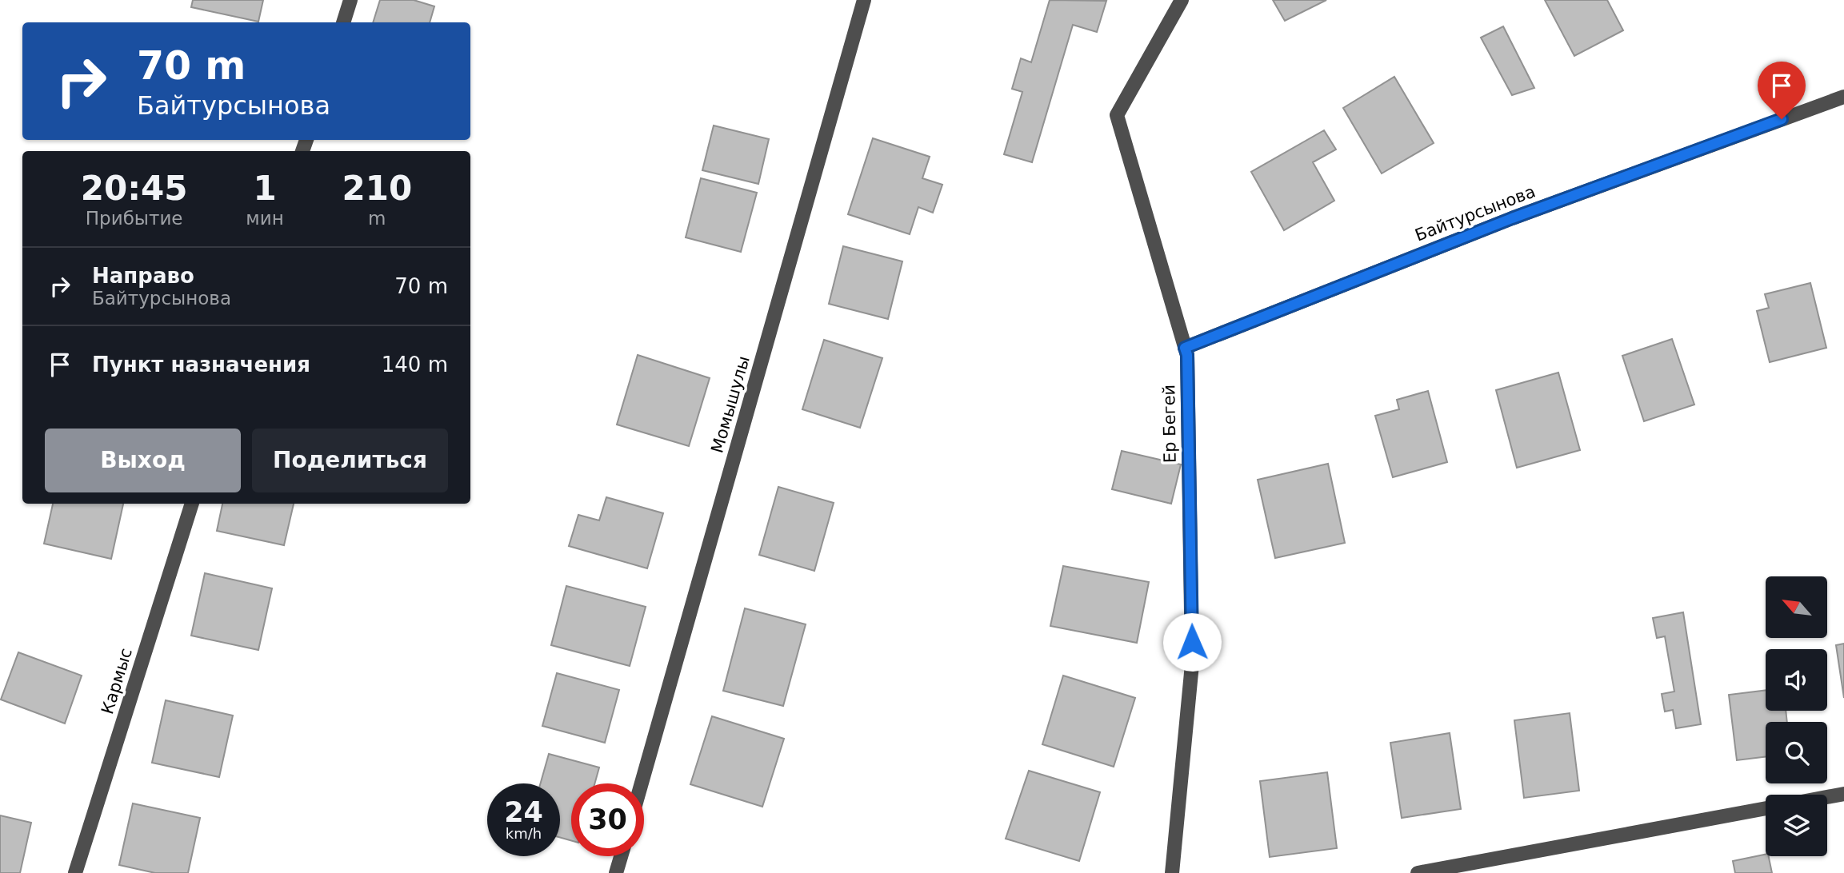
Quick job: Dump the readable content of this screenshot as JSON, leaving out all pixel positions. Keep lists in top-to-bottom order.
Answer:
{
  "streets": {
    "street": [
      "Байтурсынова",
      "Момышулы",
      "Ер Бегей",
      "Кармыс"
    ]
  },
  "crossings": [
    ["Байтурсынова", "Ер Бегей"]
  ],
  "north": "top left",
  "page": {
    "turn": ["70 m", "Байтурсынова"],
    "eta": [
      "20:45",
      "Прибытие",
      "1",
      "мин",
      "210",
      "m"
    ],
    "list": [
      {
        "name": "Направо",
        "note": "Байтурсынова",
        "value": "70 m"
      },
      {
        "name": "Пункт назначения",
        "value": "140 m"
      }
    ],
    "buttons": ["Выход", "Поделиться"],
    "speed": "24 km/h",
    "limit": "30"
  }
}
